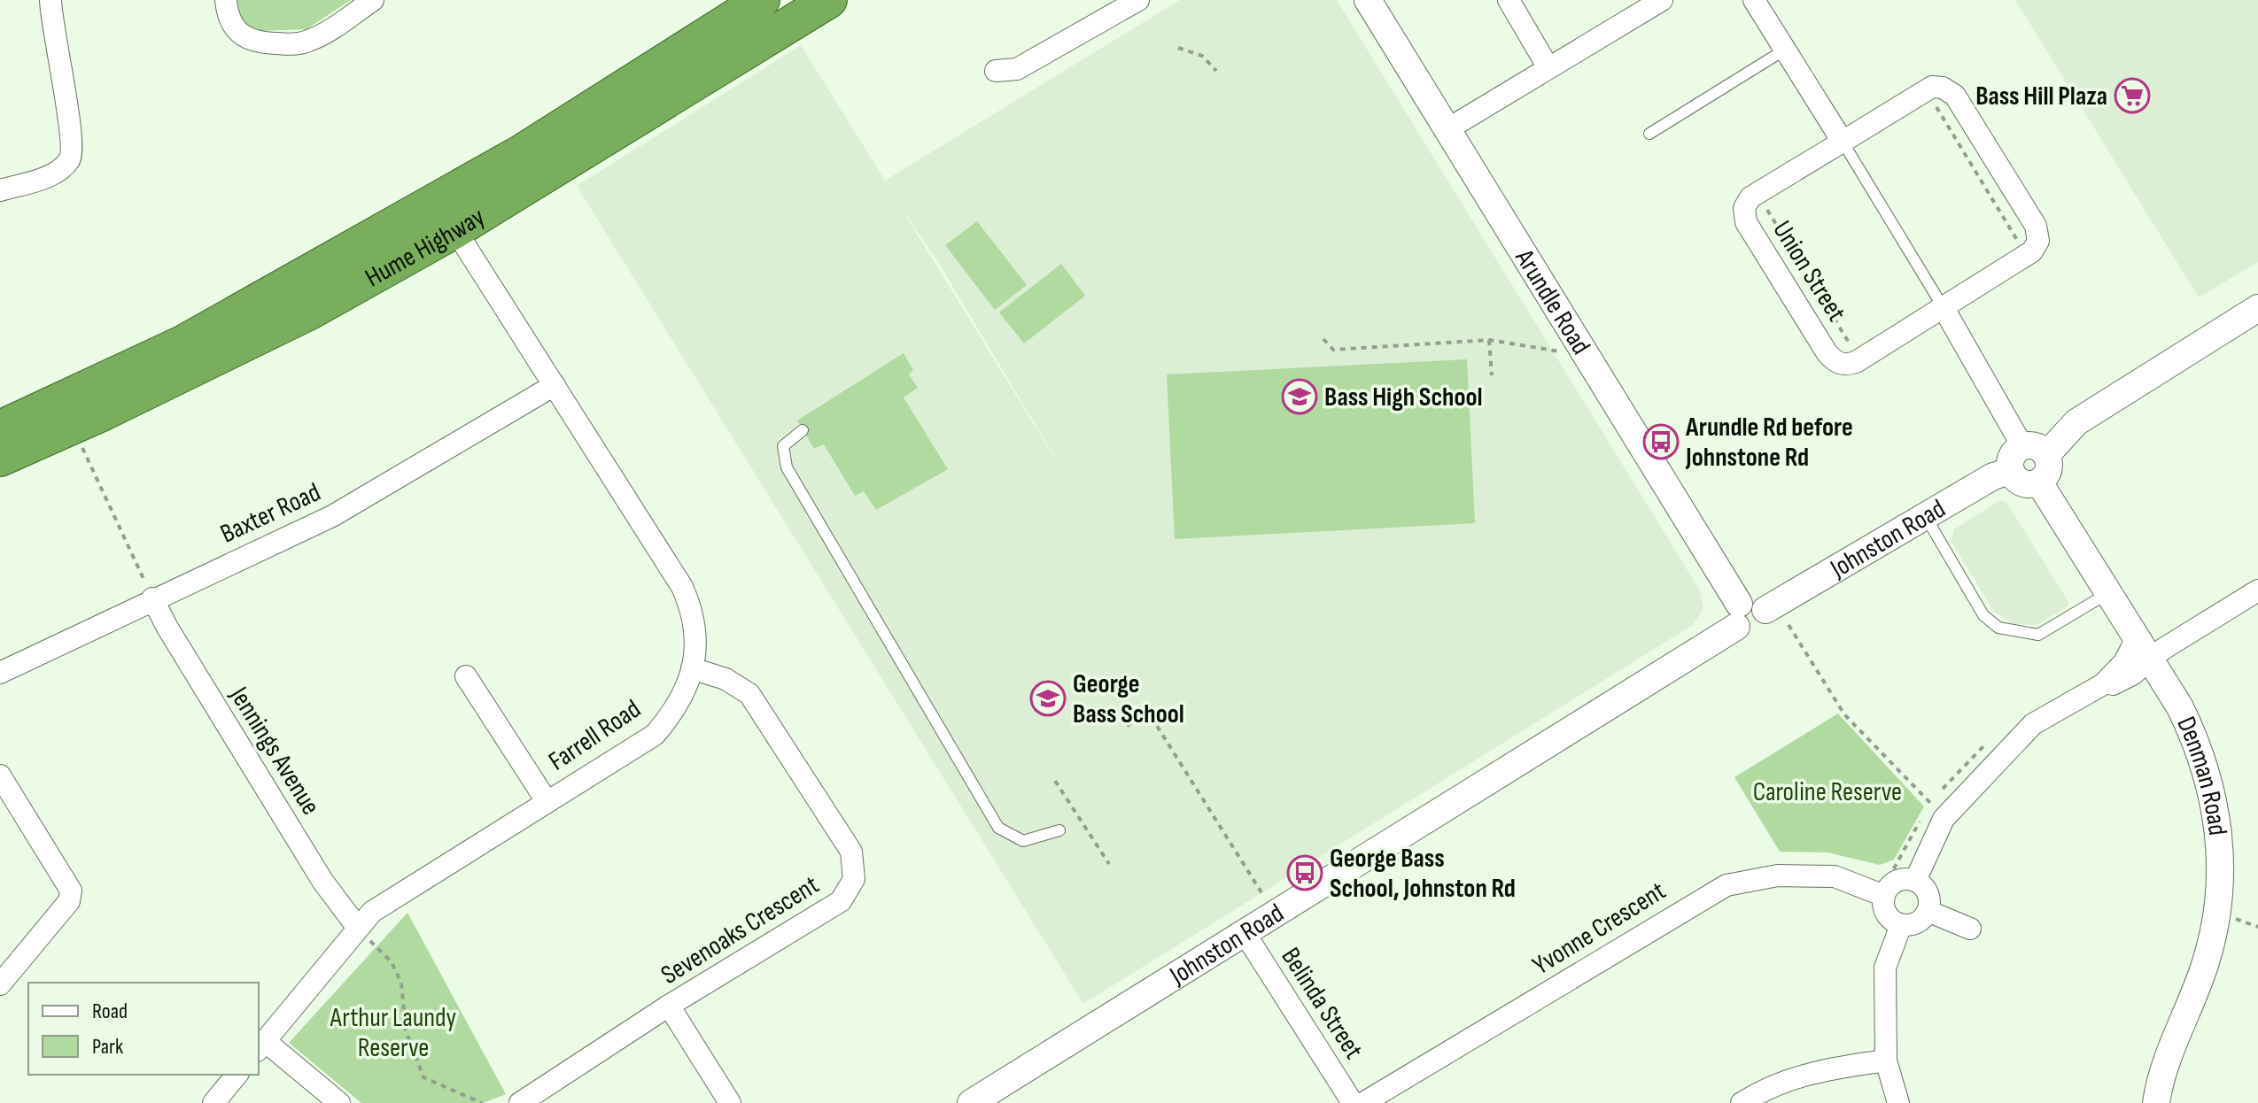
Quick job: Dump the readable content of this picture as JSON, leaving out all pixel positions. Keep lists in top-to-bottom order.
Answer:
{
  "streets": {
    "highway": ["Hume Highway"],
    "street": [
      "Union Street",
      "Arundle Road",
      "Baxter Road",
      "Johnston Road",
      "Farrell Road",
      "Jennings Avenue",
      "Denman Road",
      "Yvonne Crescent",
      "Sevenoaks Crescent",
      "Belinda Street"
    ]
  },
  "crossings": [
    ["Hume Highway", "Farrell Road"],
    ["Arundle Road", "Johnston Road"],
    ["Baxter Road", "Farrell Road"],
    ["Baxter Road", "Jennings Avenue"],
    ["Johnston Road", "Denman Road"],
    ["Johnston Road", "Belinda Street"],
    ["Farrell Road", "Jennings Avenue"],
    ["Farrell Road", "Sevenoaks Crescent"]
  ],
  "parks": ["Caroline Reserve", "Arthur Laundy Reserve"],
  "places": {
    "supermarket": ["Bass Hill Plaza"],
    "school or university": ["Bass High School", "George Bass School"],
    "bus stop": ["Arundle Rd before Johnstone Rd", "George Bass School, Johnston Rd"]
  },
  "legend": ["Road", "Park"]
}
